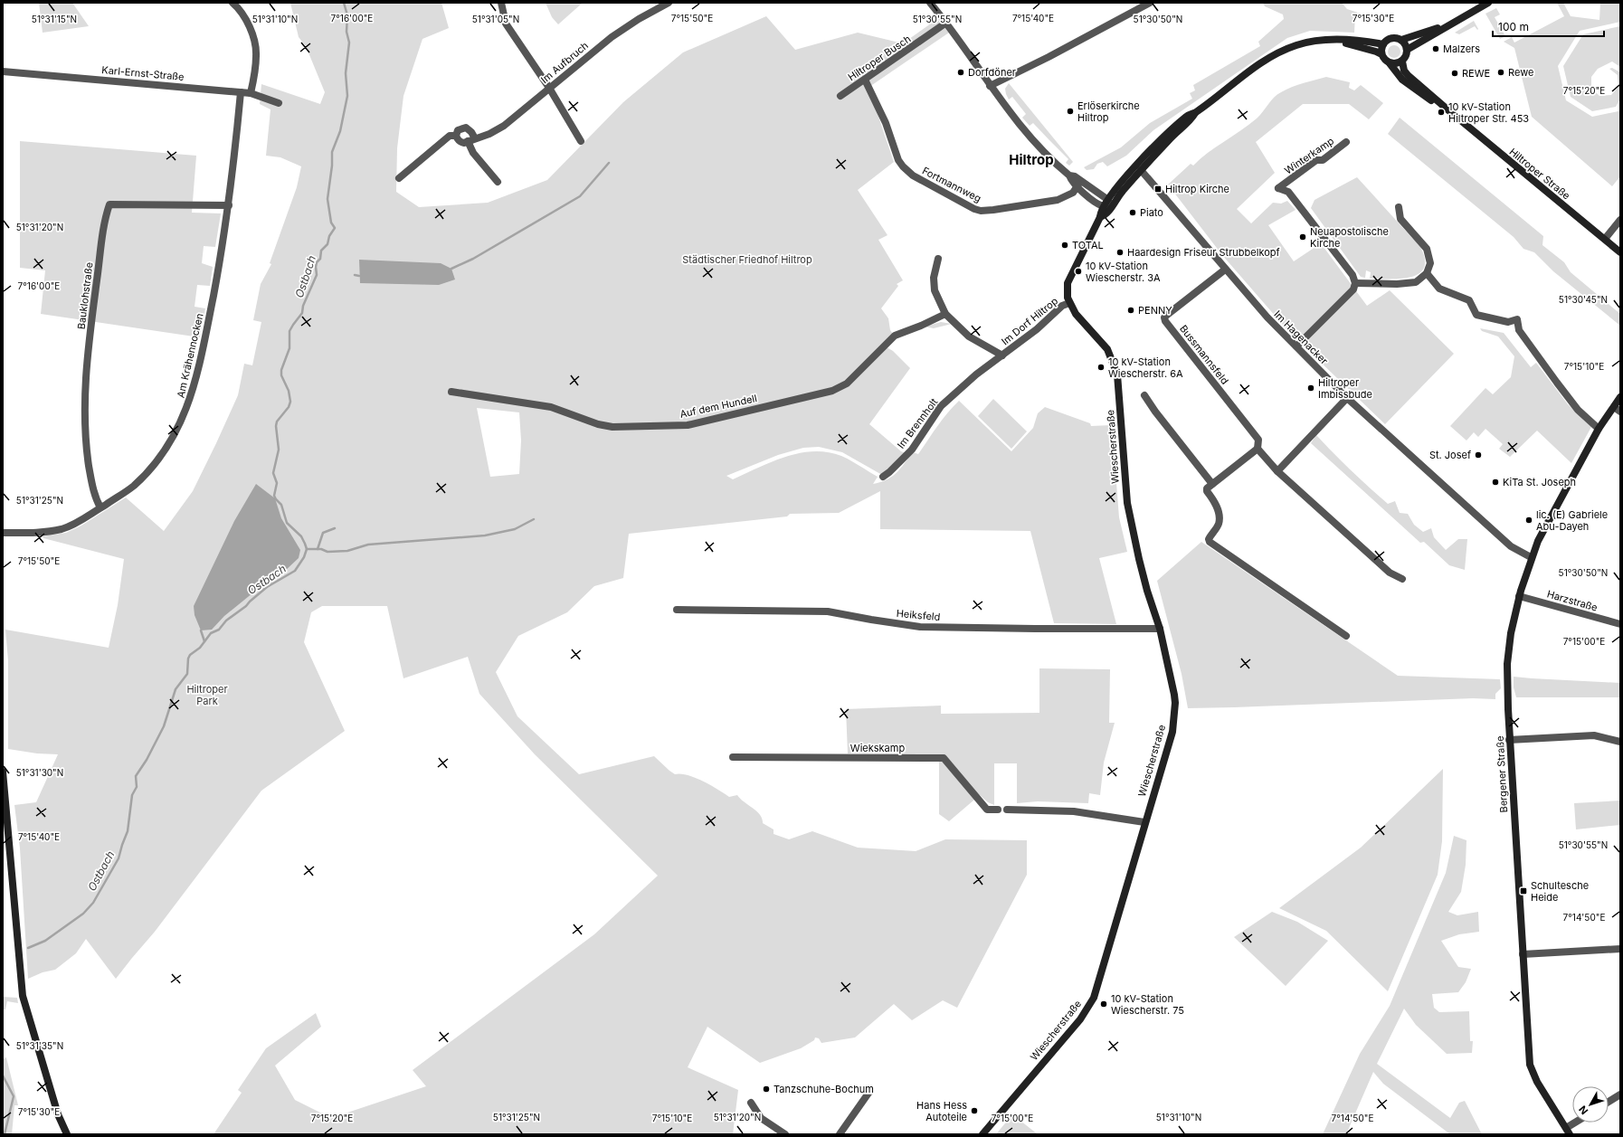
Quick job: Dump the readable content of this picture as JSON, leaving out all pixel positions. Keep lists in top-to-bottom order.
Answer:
{
  "streets": {
    "main road": ["Hiltroper Straße", "Wiescherstraße", "Bergener Straße"],
    "street": [
      "Hiltroper Busch",
      "Im Aufbruch",
      "Karl-Ernst-Straße",
      "Winterkamp",
      "Fortmannweg",
      "Bauklohstraße",
      "Im Dorf Hiltrop",
      "Im Hagenacker",
      "Bussmannsfeld",
      "Am Krähennocken",
      "Auf dem Hundell",
      "Im Brennholt",
      "Harzstraße",
      "Heiksfeld",
      "Wiekskamp"
    ]
  },
  "crossings": [
    ["Hiltroper Busch", "Fortmannweg"],
    ["Karl-Ernst-Straße", "Am Krähennocken"],
    ["Bauklohstraße", "Am Krähennocken"],
    ["Im Dorf Hiltrop", "Auf dem Hundell"],
    ["Im Dorf Hiltrop", "Im Brennholt"],
    ["Im Dorf Hiltrop", "Wiescherstraße"],
    ["Im Hagenacker", "Bussmannsfeld"],
    ["Im Hagenacker", "Bergener Straße"],
    ["Wiescherstraße", "Heiksfeld"],
    ["Harzstraße", "Bergener Straße"]
  ],
  "districts": ["Hiltrop"],
  "water": ["Ostbach"],
  "parks": ["Städtischer Friedhof Hiltrop", "Hiltroper Park"],
  "places": {
    "other": [
      "Malzers",
      "Dorfdöner",
      "Rewe",
      "REWE",
      "Erlöserkirche Hiltrop",
      "10 kV-Station Hiltroper Str. 453",
      "Piato",
      "Neuapostolische Kirche",
      "TOTAL",
      "Haardesign Friseur Strubbelkopf",
      "10 kV-Station Wiescherstr. 3A",
      "PENNY",
      "10 kV-Station Wiescherstr. 6A",
      "Hiltroper Imbissbude",
      "St. Josef",
      "KiTa St. Joseph",
      "lic. (E) Gabriele Abu-Dayeh",
      "10 kV-Station Wiescherstr. 75",
      "Tanzschuhe-Bochum",
      "Hans Hess Autoteile"
    ],
    "transit": ["Hiltrop Kirche", "Schultesche Heide"]
  },
  "scale_bar": "100 m",
  "north": "bottom left",
  "coordinates": [
    "7°16'00\"E",
    "7°15'50\"E",
    "7°15'40\"E",
    "7°15'30\"E",
    "51°31'15\"N",
    "51°31'05\"N",
    "51°31'10\"N",
    "51°30'55\"N",
    "51°30'50\"N",
    "7°15'20\"E",
    "51°31'20\"N",
    "51°30'45\"N",
    "7°15'10\"E",
    "51°31'25\"N",
    "7°15'00\"E",
    "51°31'30\"N",
    "7°14'50\"E",
    "51°31'35\"N"
  ]
}
